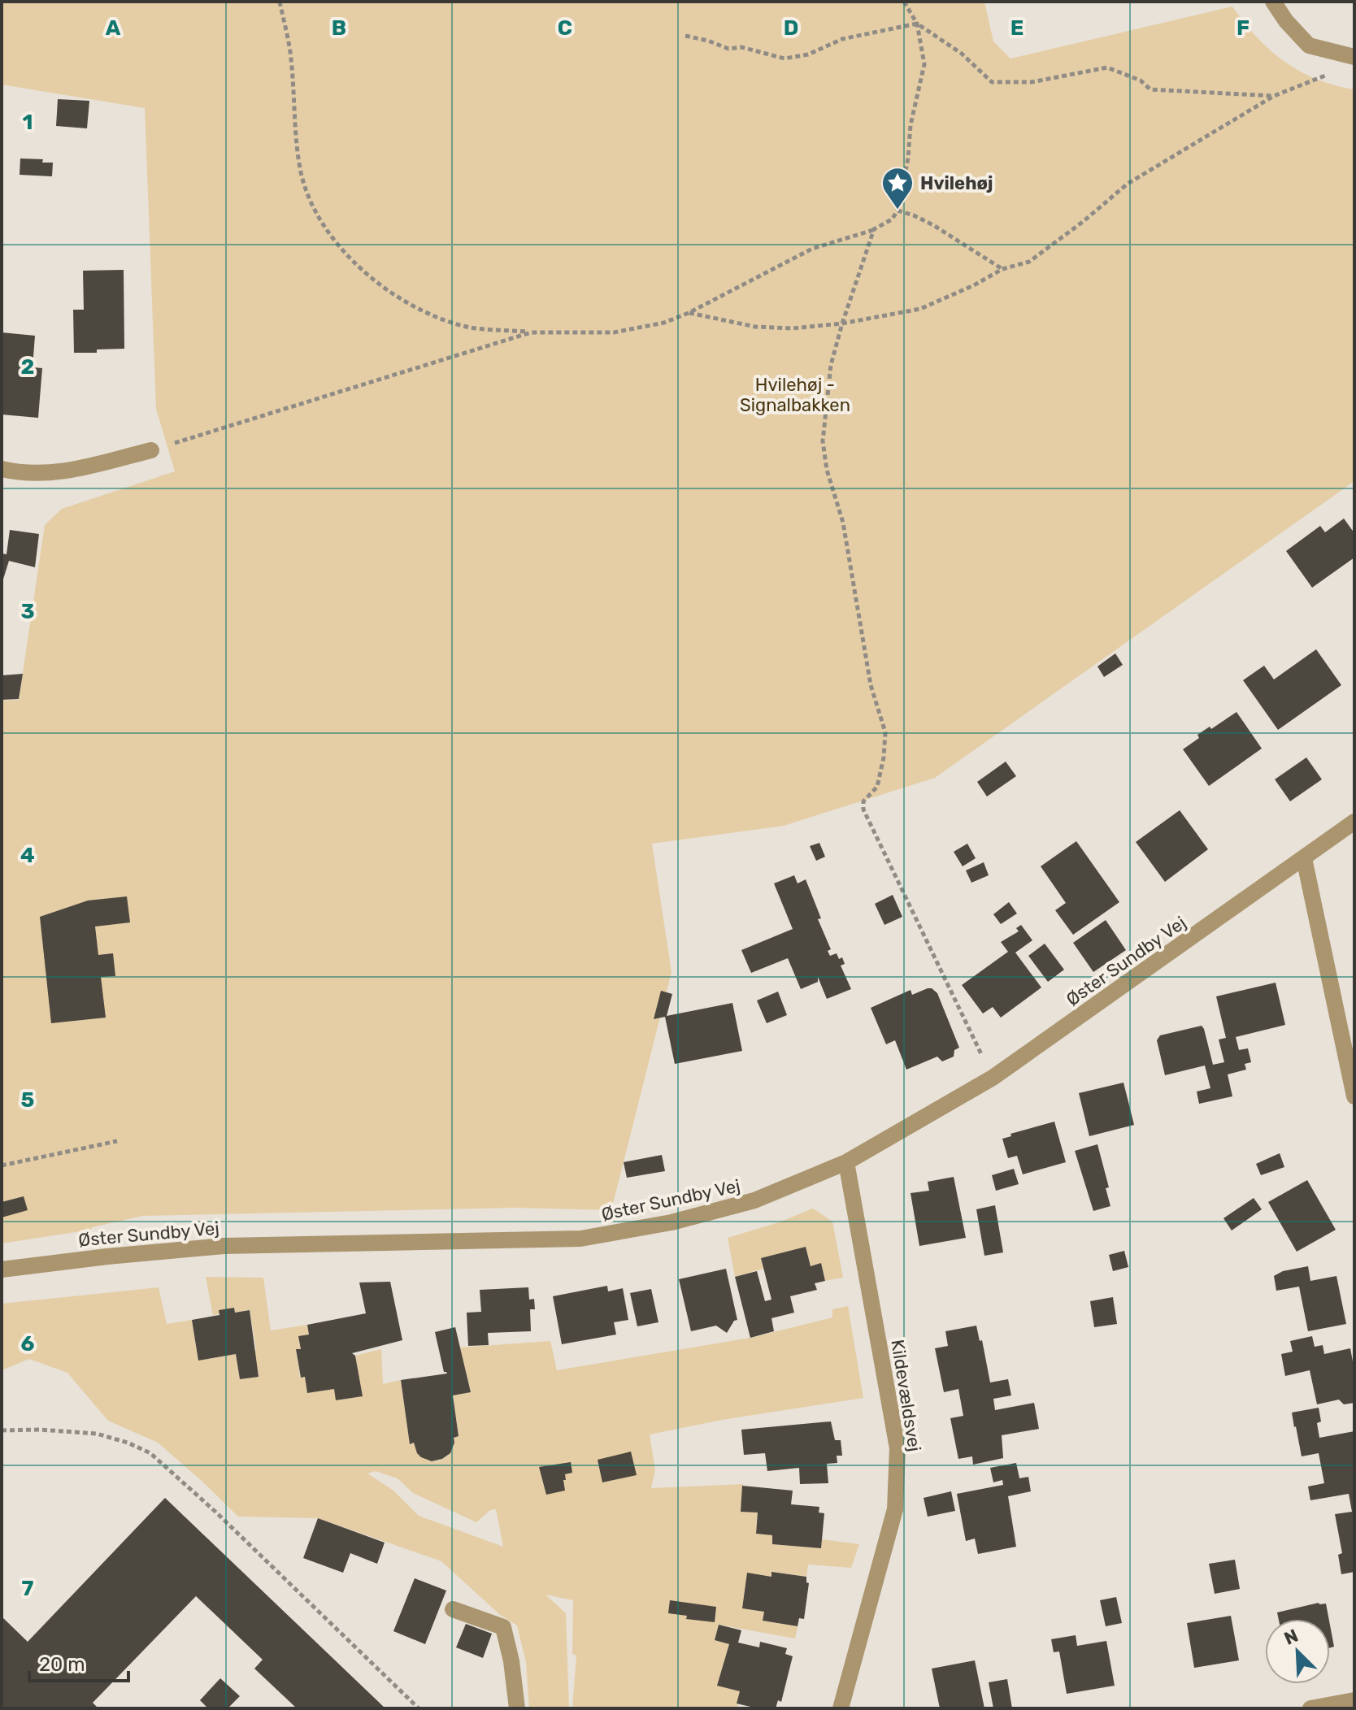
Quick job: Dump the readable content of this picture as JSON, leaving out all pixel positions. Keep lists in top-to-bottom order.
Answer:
{
  "streets": {
    "street": ["Øster Sundby Vej", "Kildevældsvej"]
  },
  "crossings": [
    ["Øster Sundby Vej", "Kildevældsvej"]
  ],
  "parks": ["Hvilehøj - Signalbakken"],
  "places": {
    "place": ["Hvilehøj"]
  },
  "scale_bar": "20 m",
  "north": "top left",
  "grid": {
    "columns": [
      "A",
      "B",
      "C",
      "D",
      "E",
      "F"
    ],
    "rows": [
      "1",
      "2",
      "3",
      "4",
      "5",
      "6",
      "7"
    ]
  }
}
